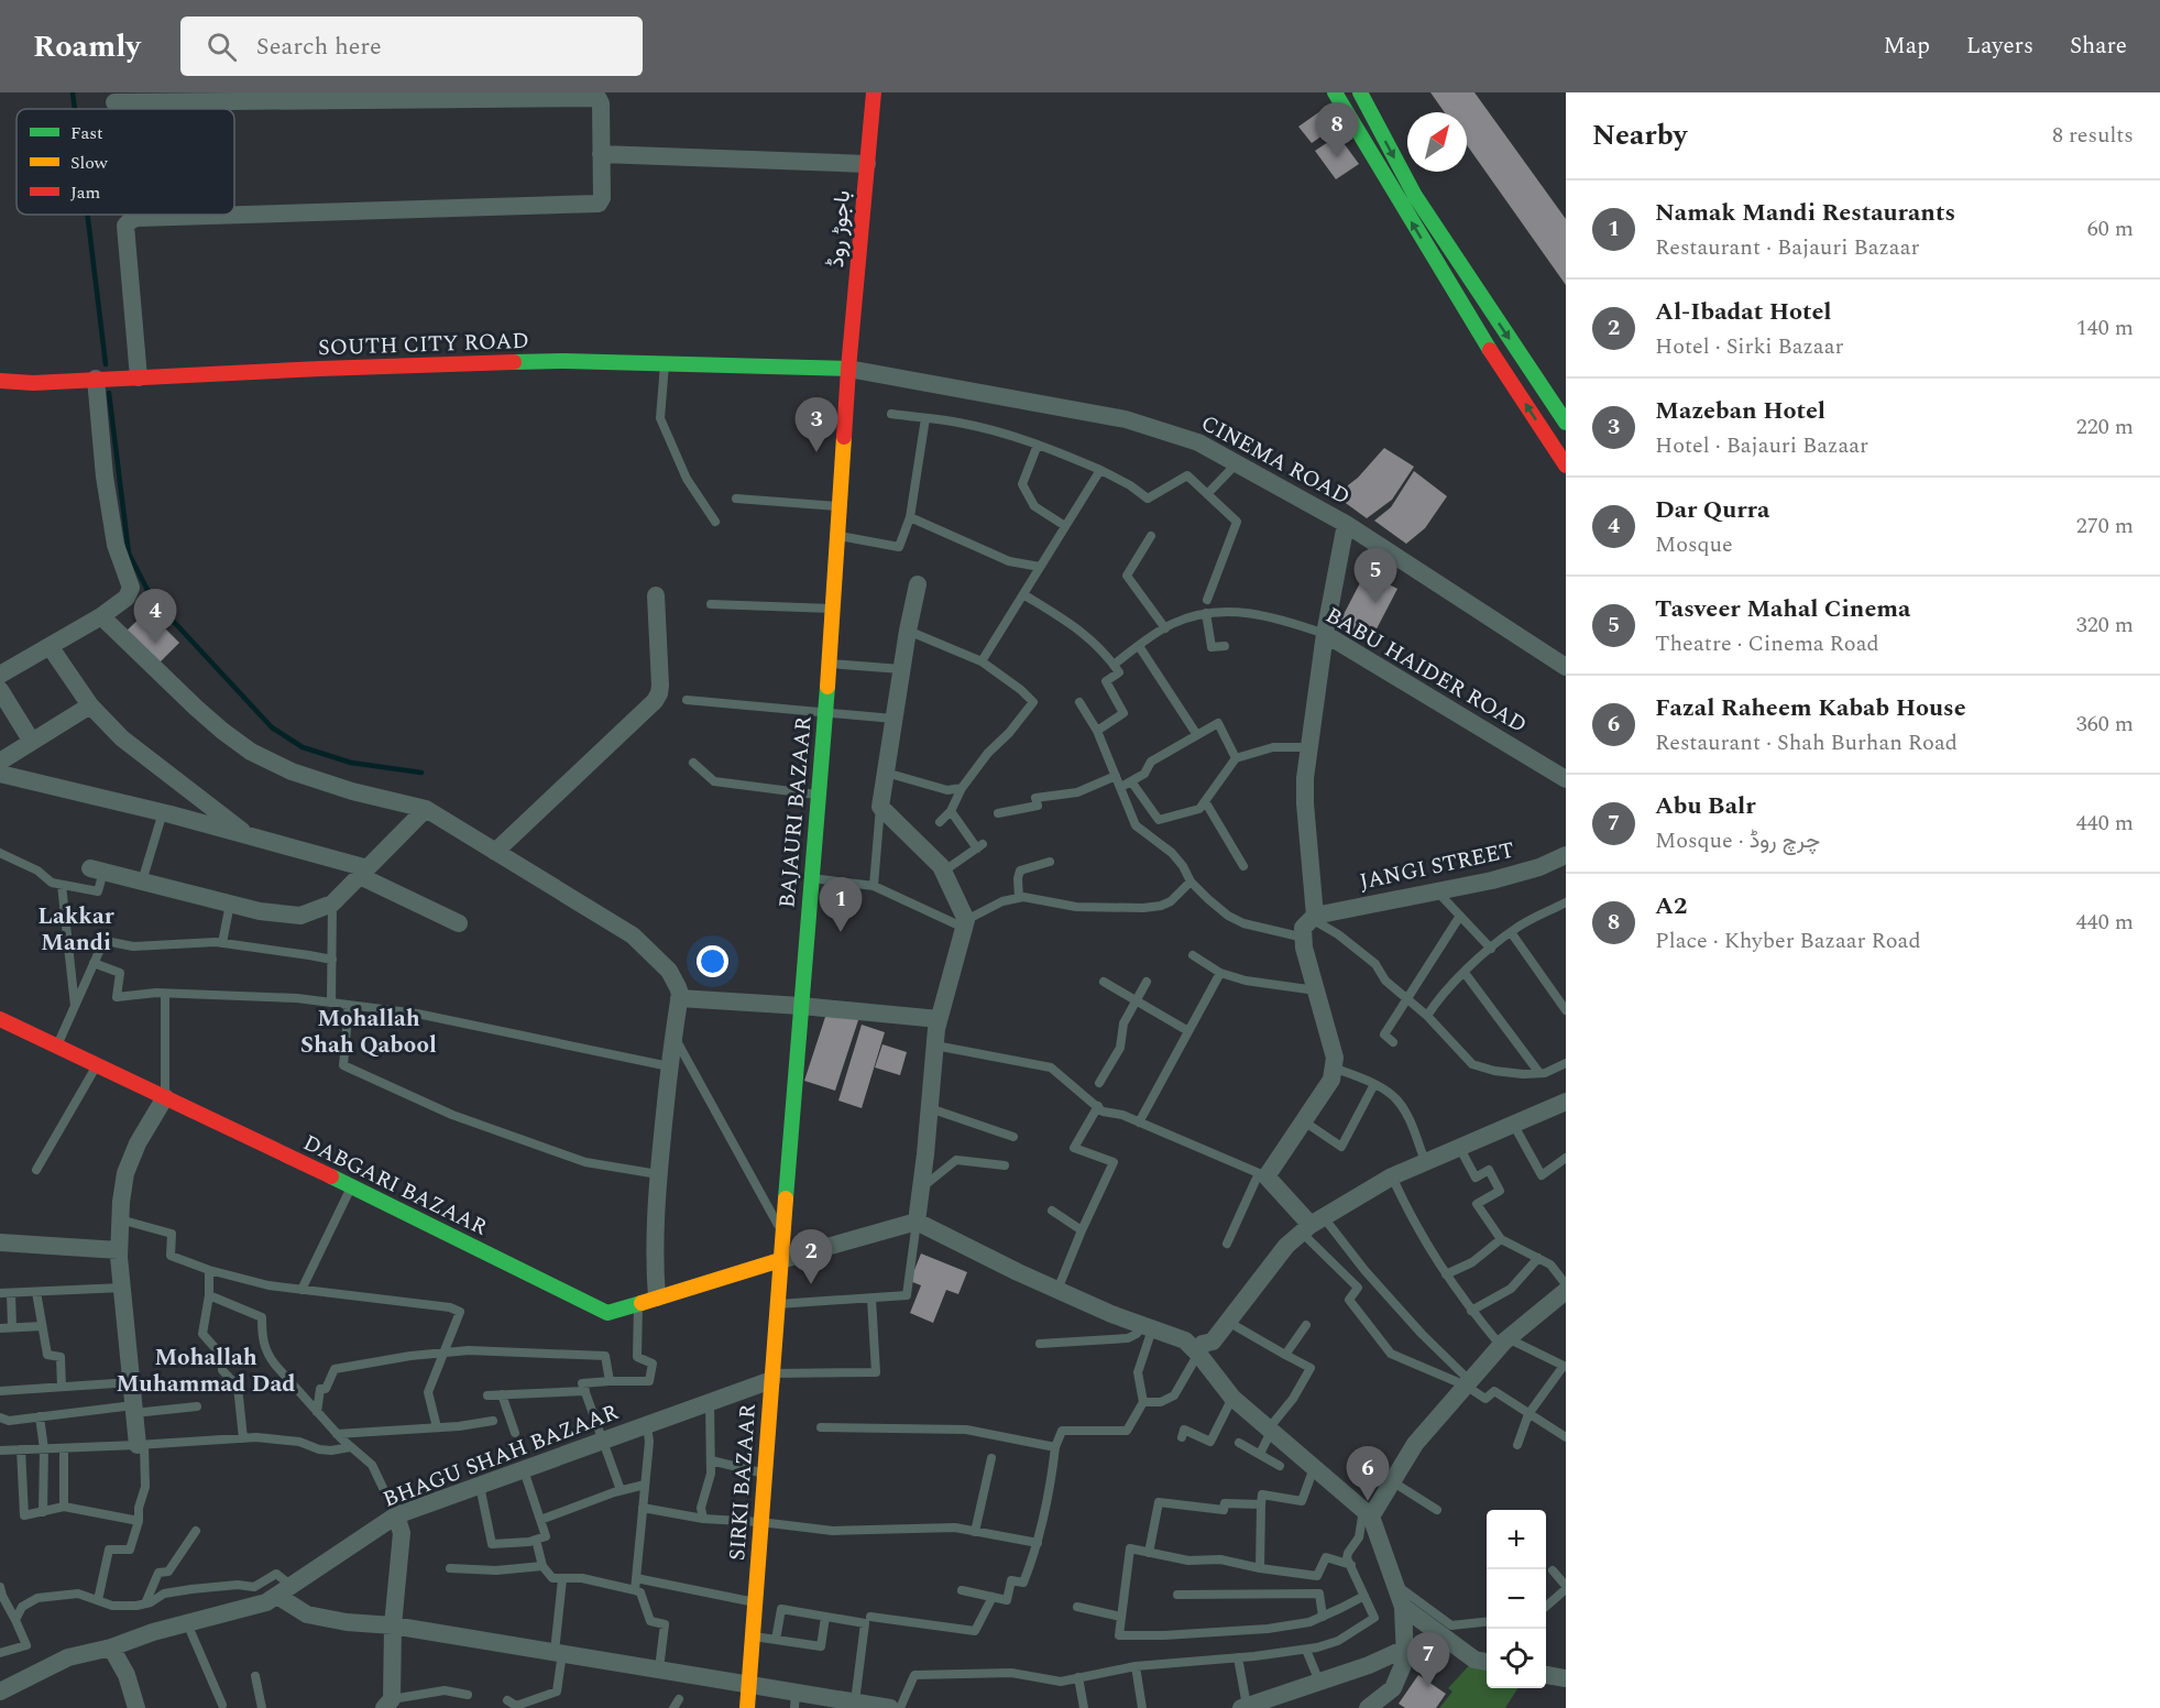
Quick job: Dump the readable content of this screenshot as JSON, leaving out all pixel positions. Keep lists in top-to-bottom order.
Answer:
{
  "streets": {
    "main road": [
      "باجوڑ روڈ",
      "SOUTH CITY ROAD",
      "BAJAURI BAZAAR",
      "DABGARI BAZAAR",
      "SIRKI BAZAAR"
    ],
    "street": [
      "CINEMA ROAD",
      "BABU HAIDER ROAD",
      "JANGI STREET",
      "BHAGU SHAH BAZAAR"
    ]
  },
  "crossings": [
    ["باجوڑ روڈ", "SOUTH CITY ROAD"],
    ["باجوڑ روڈ", "CINEMA ROAD"],
    ["باجوڑ روڈ", "BAJAURI BAZAAR"],
    ["SOUTH CITY ROAD", "CINEMA ROAD"],
    ["SOUTH CITY ROAD", "BAJAURI BAZAAR"],
    ["CINEMA ROAD", "BAJAURI BAZAAR"],
    ["BAJAURI BAZAAR", "DABGARI BAZAAR"],
    ["BAJAURI BAZAAR", "SIRKI BAZAAR"],
    ["DABGARI BAZAAR", "SIRKI BAZAAR"],
    ["BHAGU SHAH BAZAAR", "SIRKI BAZAAR"]
  ],
  "districts": ["Lakkar Mandi", "Mohallah Shah Qabool", "Mohallah Muhammad Dad"],
  "legend": ["Fast", "Slow", "Jam"],
  "north": "top right",
  "page": {
    "header": "Roamly",
    "search": "Search here",
    "nav": ["Map", "Layers", "Share"],
    "heading": ["Nearby", "8 results"],
    "pins": [
      "8",
      "3",
      "5",
      "4",
      "1",
      "2",
      "6",
      "7"
    ],
    "list": [
      {
        "mark": "1",
        "name": "Namak Mandi Restaurants",
        "note": "Restaurant · Bajauri Bazaar",
        "value": "60 m"
      },
      {
        "mark": "2",
        "name": "Al-Ibadat Hotel",
        "note": "Hotel · Sirki Bazaar",
        "value": "140 m"
      },
      {
        "mark": "3",
        "name": "Mazeban Hotel",
        "note": "Hotel · Bajauri Bazaar",
        "value": "220 m"
      },
      {
        "mark": "4",
        "name": "Dar Qurra",
        "note": "Mosque",
        "value": "270 m"
      },
      {
        "mark": "5",
        "name": "Tasveer Mahal Cinema",
        "note": "Theatre · Cinema Road",
        "value": "320 m"
      },
      {
        "mark": "6",
        "name": "Fazal Raheem Kabab House",
        "note": "Restaurant · Shah Burhan Road",
        "value": "360 m"
      },
      {
        "mark": "7",
        "name": "Abu Balr",
        "note": "Mosque · چرچ روڈ",
        "value": "440 m"
      },
      {
        "mark": "8",
        "name": "A2",
        "note": "Place · Khyber Bazaar Road",
        "value": "440 m"
      }
    ],
    "map_buttons": ["+", "−"]
  }
}
